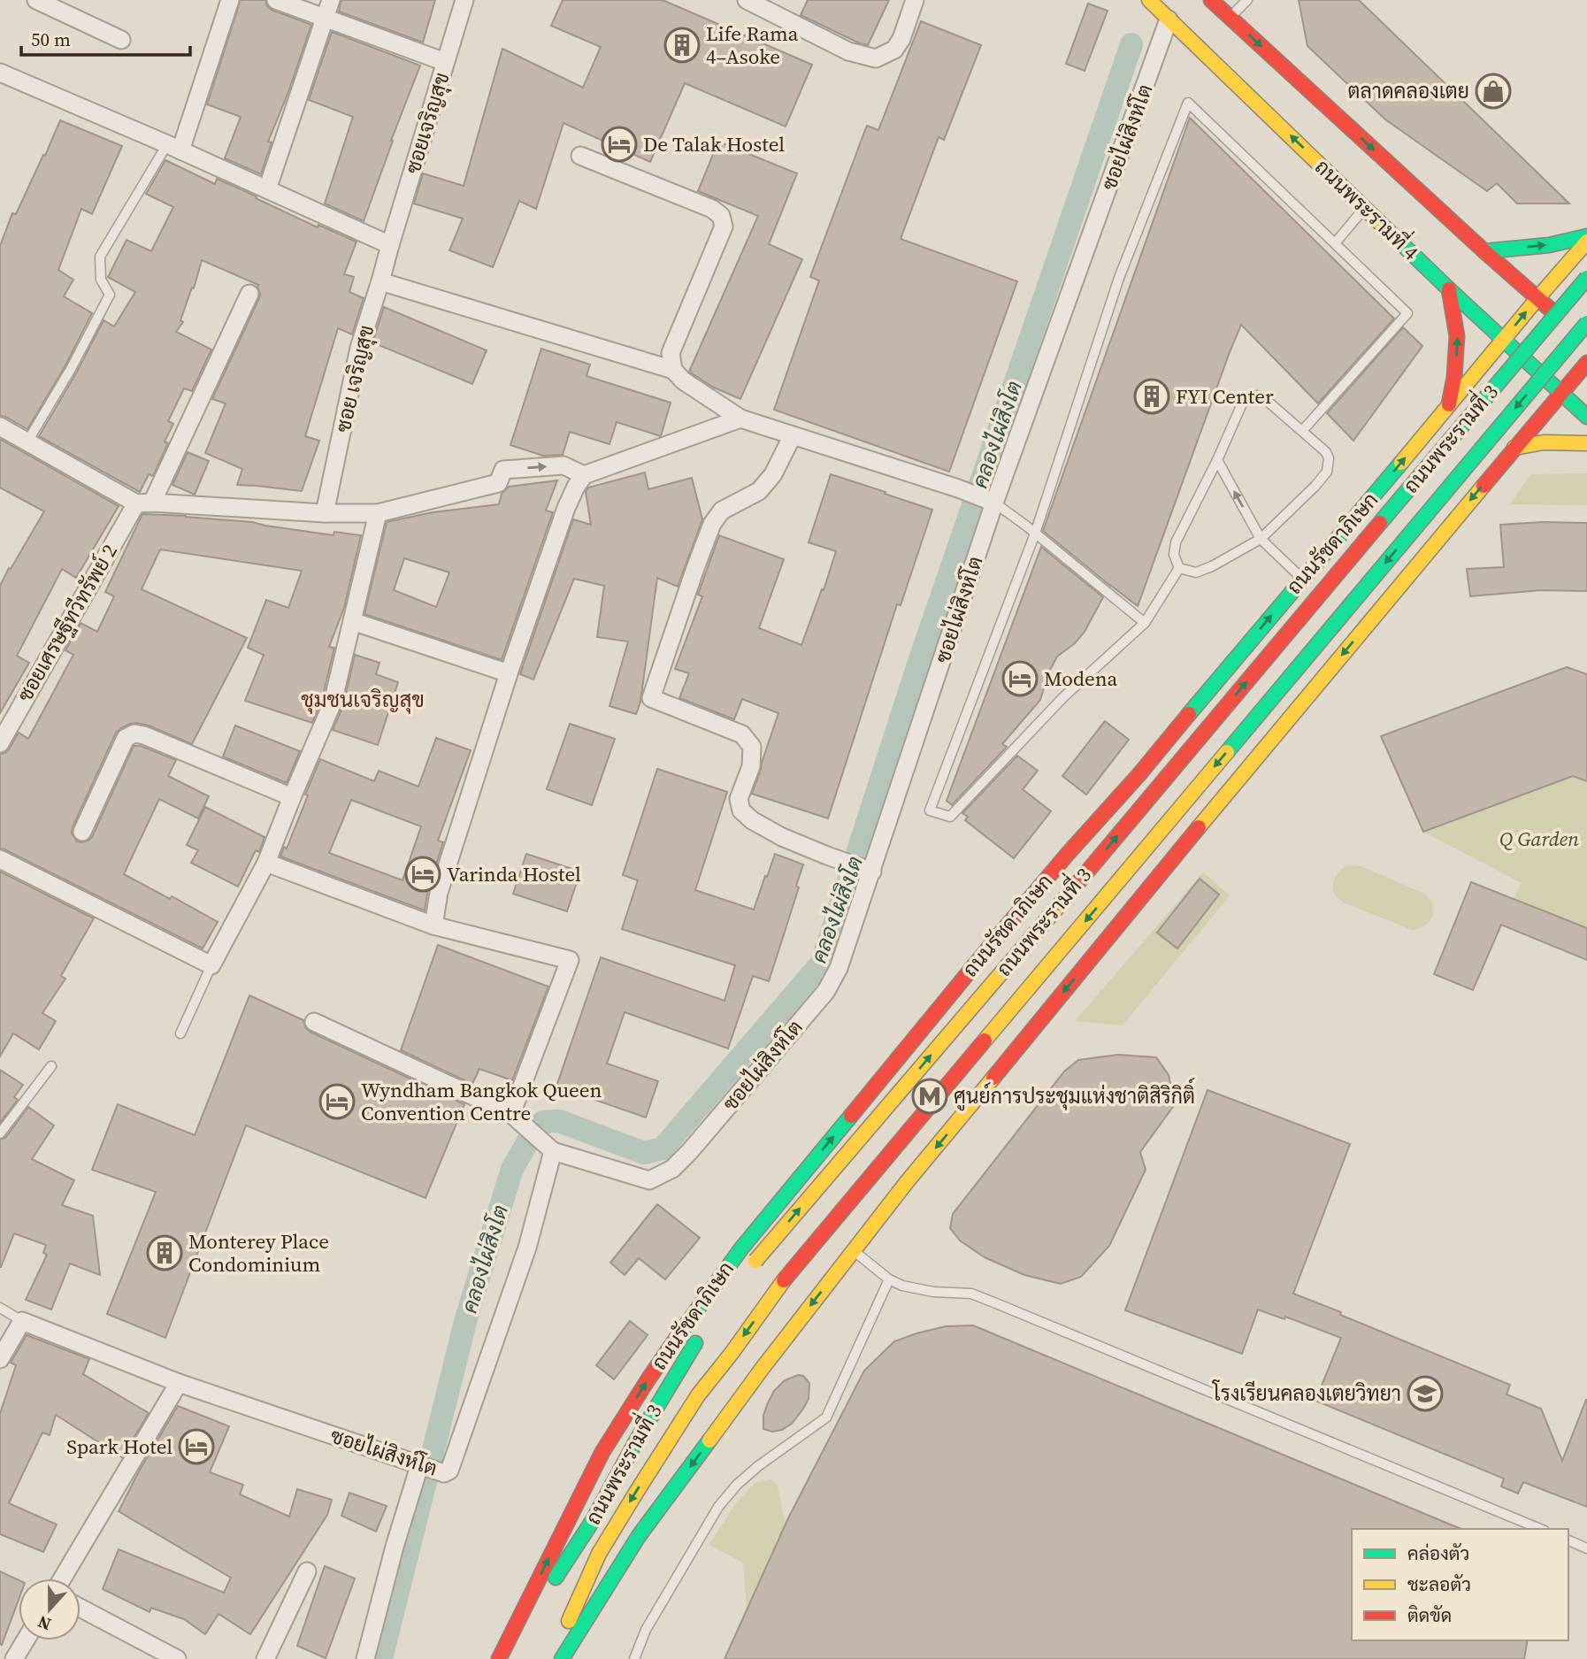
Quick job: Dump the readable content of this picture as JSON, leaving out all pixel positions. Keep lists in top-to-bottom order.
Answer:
{
  "streets": {
    "main road": ["ถนนพระรามที่ 4", "ถนนพระรามที่ 3", "ถนนรัชดาภิเษก"],
    "street": [
      "ซอยเจริญสุข",
      "ซอยไผ่สิงห์โต",
      "ซอย เจริญสุข",
      "ซอยเศรษฐีทวีทรัพย์ 2"
    ]
  },
  "crossings": [
    ["ซอยเจริญสุข", "ซอย เจริญสุข"],
    ["ซอยไผ่สิงห์โต", "ถนนพระรามที่ 4"],
    ["ถนนพระรามที่ 4", "ถนนรัชดาภิเษก"],
    ["ถนนพระรามที่ 3", "ถนนรัชดาภิเษก"]
  ],
  "districts": ["ชุมชนเจริญสุข"],
  "water": ["คลองไผ่สิงโต"],
  "parks": ["Q Garden"],
  "places": {
    "building": ["Life Rama 4–Asoke", "FYI Center", "Monterey Place Condominium"],
    "shop": ["ตลาดคลองเตย"],
    "hotel": [
      "De Talak Hostel",
      "Modena",
      "Varinda Hostel",
      "Wyndham Bangkok Queen Convention Centre",
      "Spark Hotel"
    ],
    "metro station": ["ศูนย์การประชุมแห่งชาติสิริกิติ์"],
    "school or university": ["โรงเรียนคลองเตยวิทยา"]
  },
  "legend": ["คล่องตัว", "ชะลอตัว", "ติดขัด"],
  "scale_bar": "50 m",
  "north": "bottom"
}
